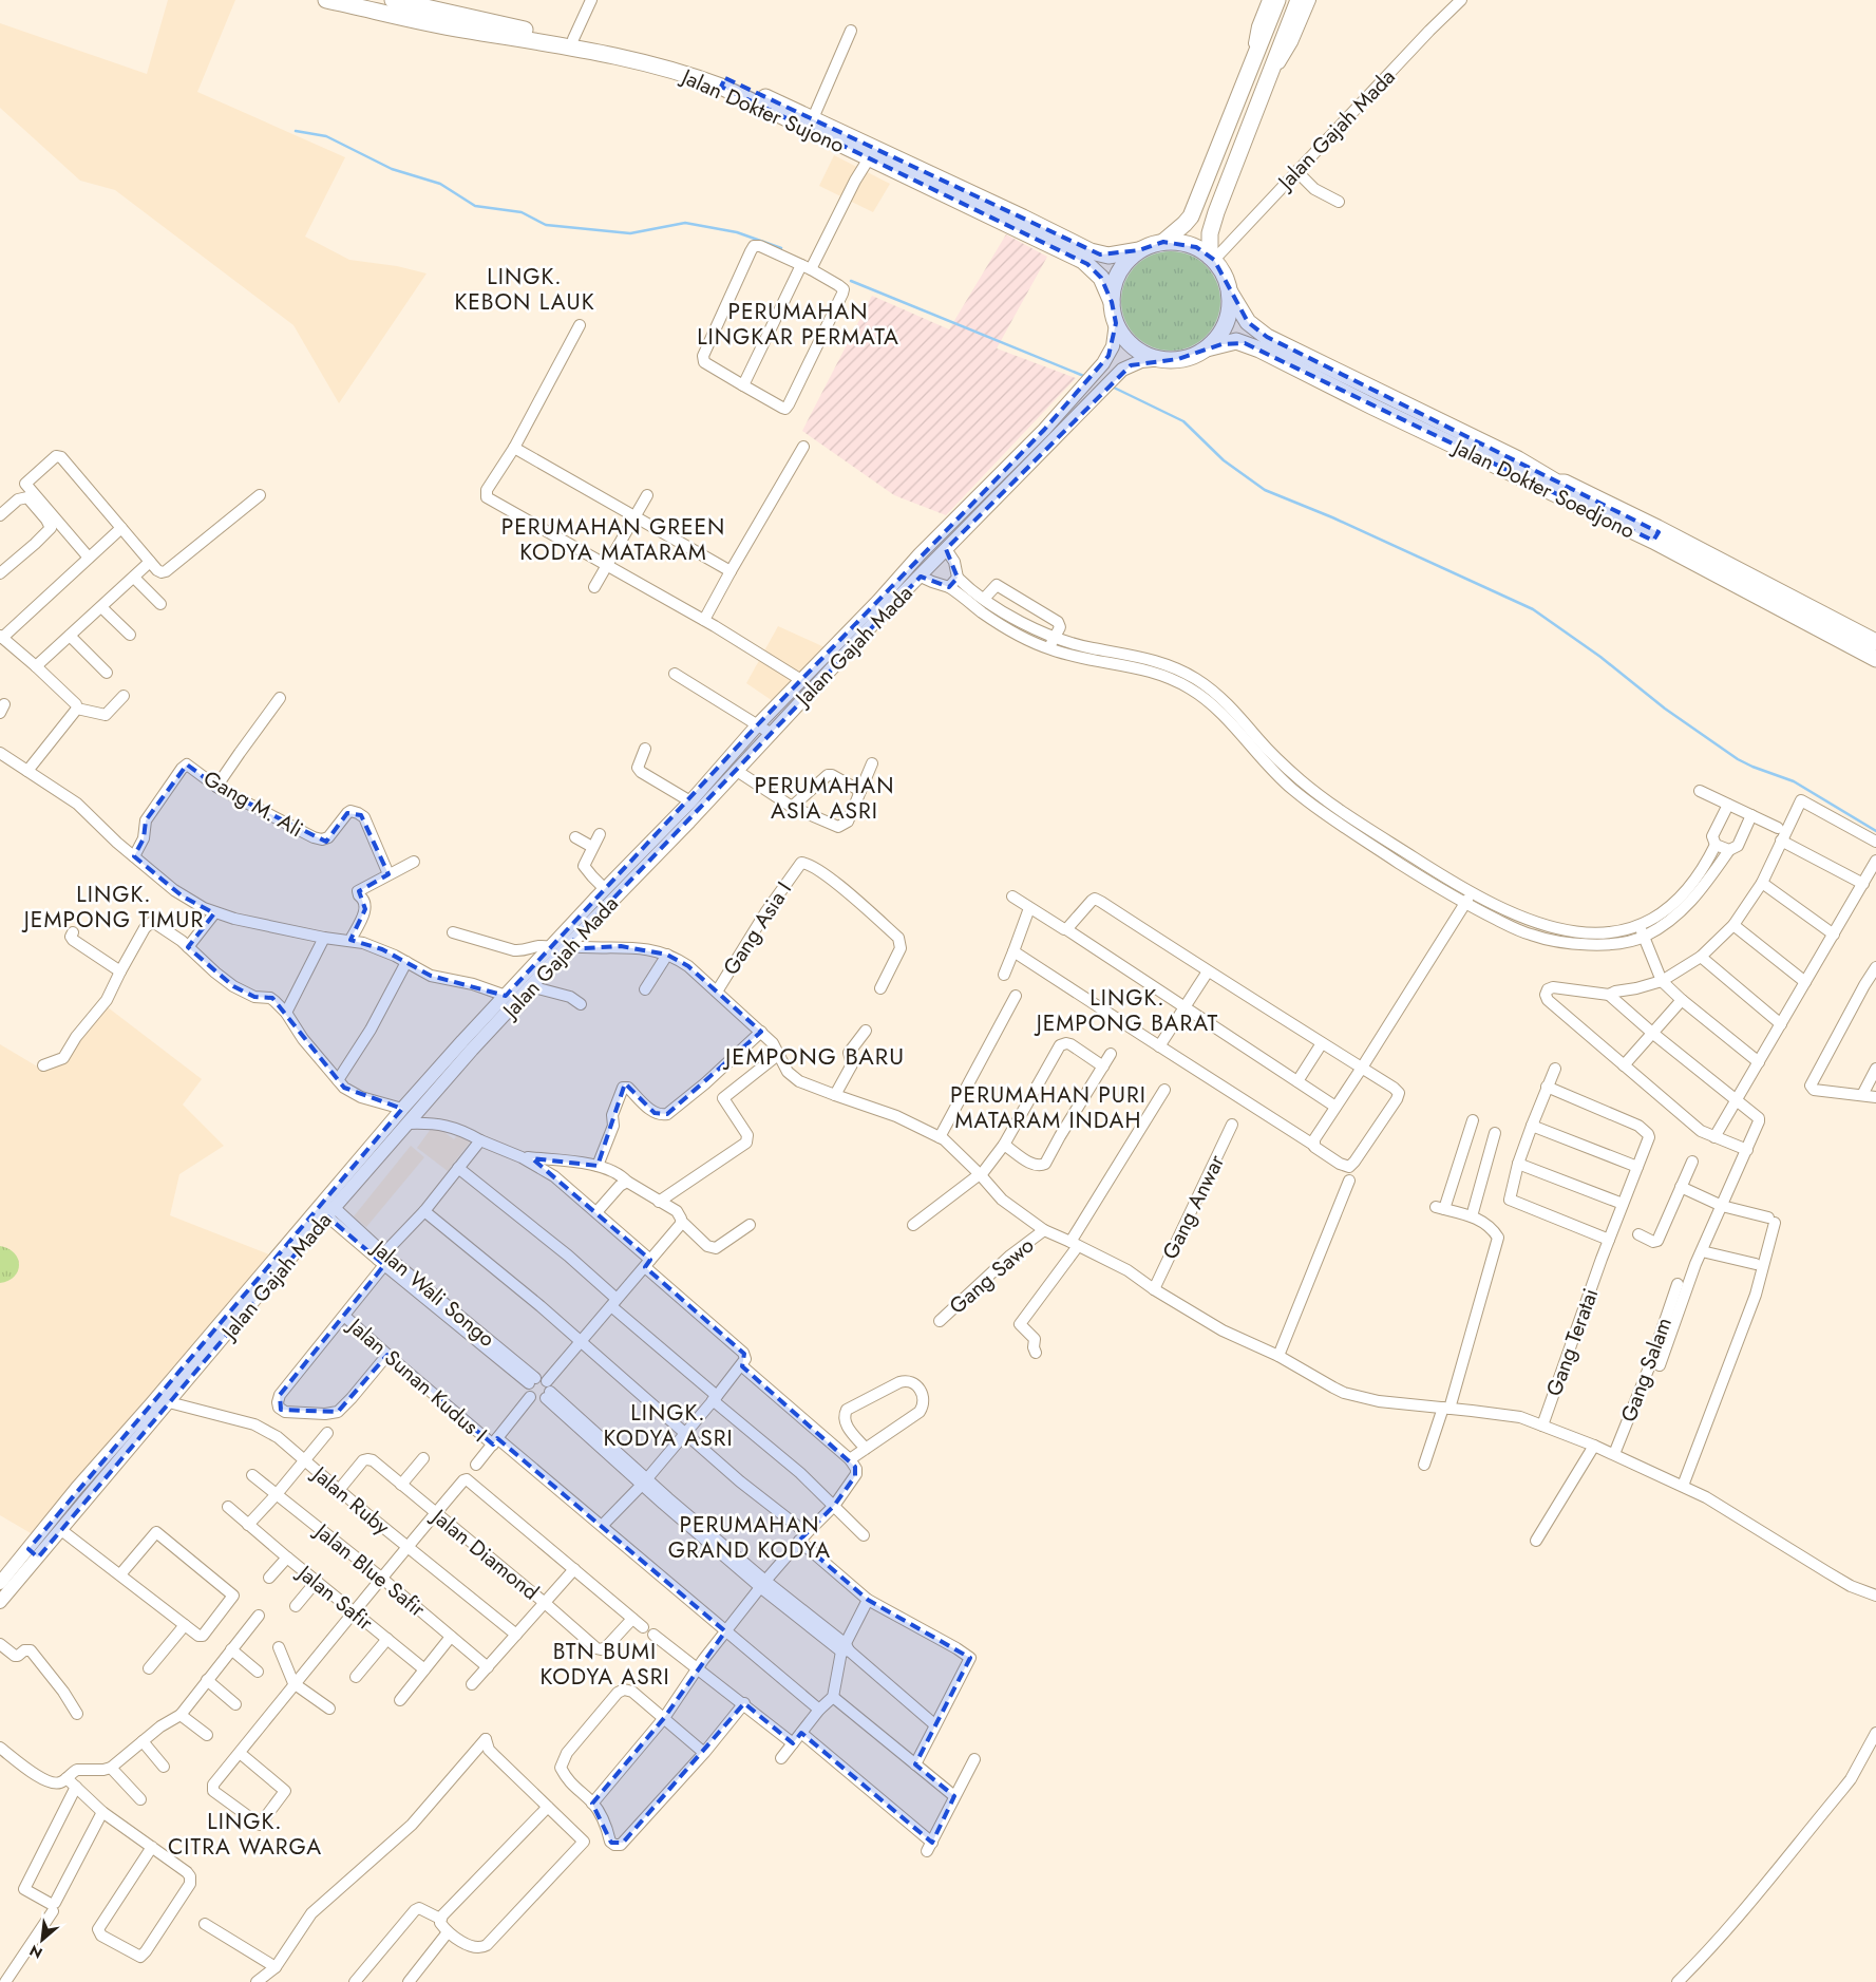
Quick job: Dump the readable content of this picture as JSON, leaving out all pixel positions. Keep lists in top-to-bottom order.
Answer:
{
  "streets": {
    "highway": ["Jalan Dokter Sujono", "Jalan Dokter Soedjono"],
    "main road": ["Jalan Gajah Mada"],
    "street": [
      "Gang M. Ali",
      "Gang Asia I",
      "Gang Anwar",
      "Gang Sawo",
      "Jalan Wali Songo",
      "Gang Teratai",
      "Gang Salam",
      "Jalan Sunan Kudus I",
      "Jalan Ruby",
      "Jalan Diamond",
      "Jalan Blue Safir",
      "Jalan Safir"
    ]
  },
  "crossings": [
    ["Jalan Dokter Sujono", "Jalan Gajah Mada"],
    ["Jalan Dokter Sujono", "Jalan Dokter Soedjono"],
    ["Jalan Gajah Mada", "Jalan Dokter Soedjono"],
    ["Jalan Gajah Mada", "Jalan Wali Songo"],
    ["Jalan Gajah Mada", "Jalan Ruby"],
    ["Jalan Ruby", "Jalan Diamond"]
  ],
  "districts": [
    "LINGK. KEBON LAUK",
    "PERUMAHAN LINGKAR PERMATA",
    "PERUMAHAN GREEN KODYA MATARAM",
    "PERUMAHAN ASIA ASRI",
    "LINGK. JEMPONG TIMUR",
    "LINGK. JEMPONG BARAT",
    "JEMPONG BARU",
    "PERUMAHAN PURI MATARAM INDAH",
    "LINGK. KODYA ASRI",
    "PERUMAHAN GRAND KODYA",
    "BTN BUMI KODYA ASRI",
    "LINGK. CITRA WARGA"
  ],
  "north": "bottom left"
}
